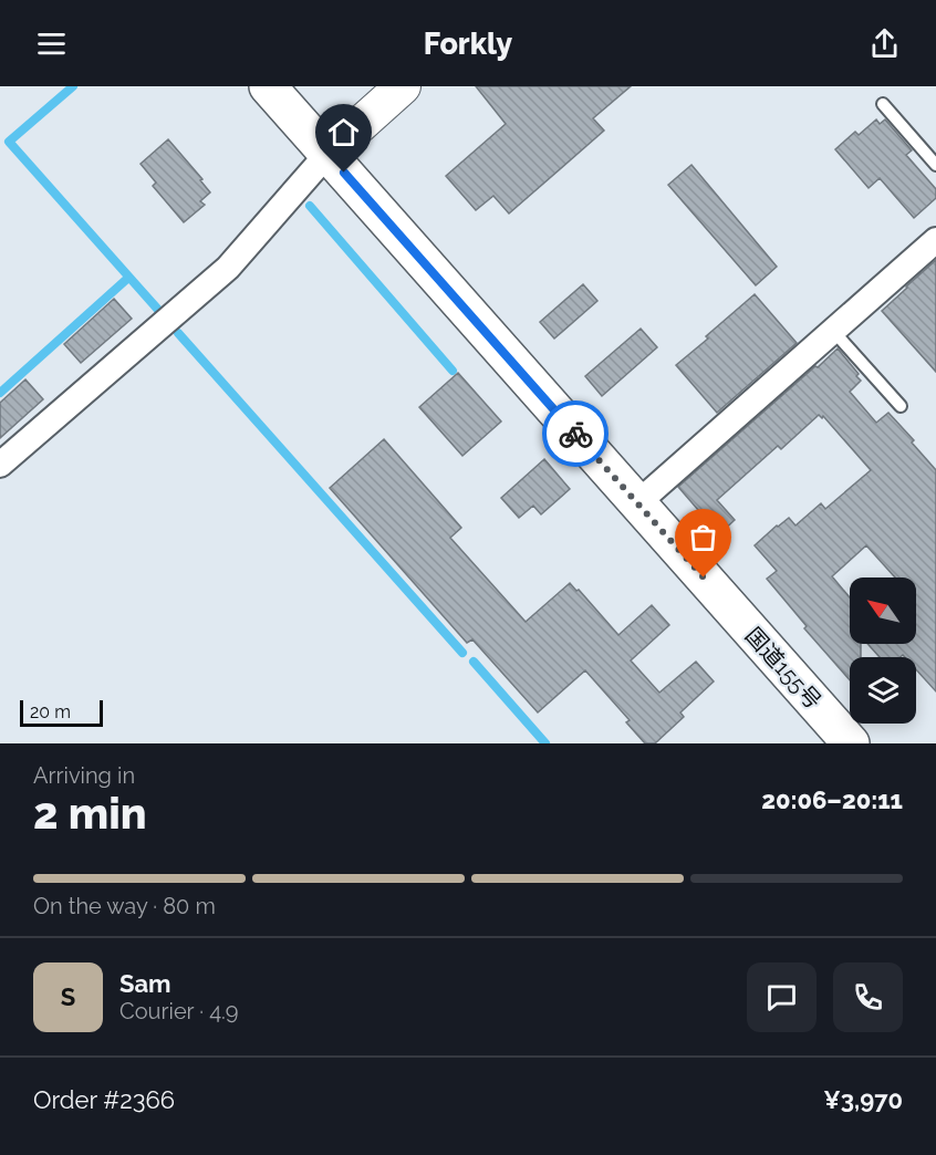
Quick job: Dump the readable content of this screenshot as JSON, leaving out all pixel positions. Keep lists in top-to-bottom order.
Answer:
{
  "streets": {
    "highway": ["国道155号"]
  },
  "scale_bar": "20 m",
  "north": "top left",
  "page": {
    "header": "Forkly",
    "scale": "20 m",
    "heading": ["2 min", "Arriving in", "20:06–20:11"],
    "panel": [
      "Sam",
      "Courier · 4.9",
      "Order #2366",
      "¥3,970"
    ],
    "bar": "On the way · 80 m",
    "round": "S"
  }
}
